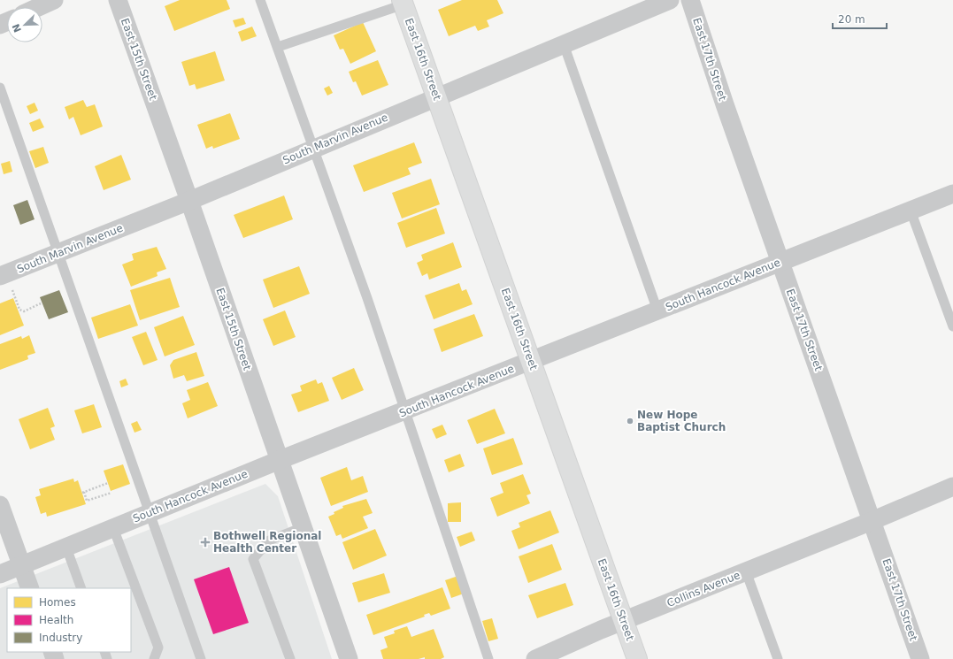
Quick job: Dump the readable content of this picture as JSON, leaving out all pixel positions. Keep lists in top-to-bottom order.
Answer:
{
  "streets": {
    "street": [
      "East 15th Street",
      "East 16th Street",
      "East 17th Street",
      "South Marvin Avenue",
      "South Hancock Avenue",
      "Collins Avenue"
    ]
  },
  "crossings": [
    ["East 15th Street", "South Marvin Avenue"],
    ["East 15th Street", "South Hancock Avenue"],
    ["East 16th Street", "South Marvin Avenue"],
    ["East 16th Street", "South Hancock Avenue"],
    ["East 16th Street", "Collins Avenue"],
    ["East 17th Street", "South Hancock Avenue"],
    ["East 17th Street", "Collins Avenue"]
  ],
  "places": {
    "other": ["New Hope Baptist Church"],
    "health": ["Bothwell Regional Health Center"]
  },
  "legend": ["Homes", "Health", "Industry"],
  "scale_bar": "20 m",
  "north": "bottom left"
}
